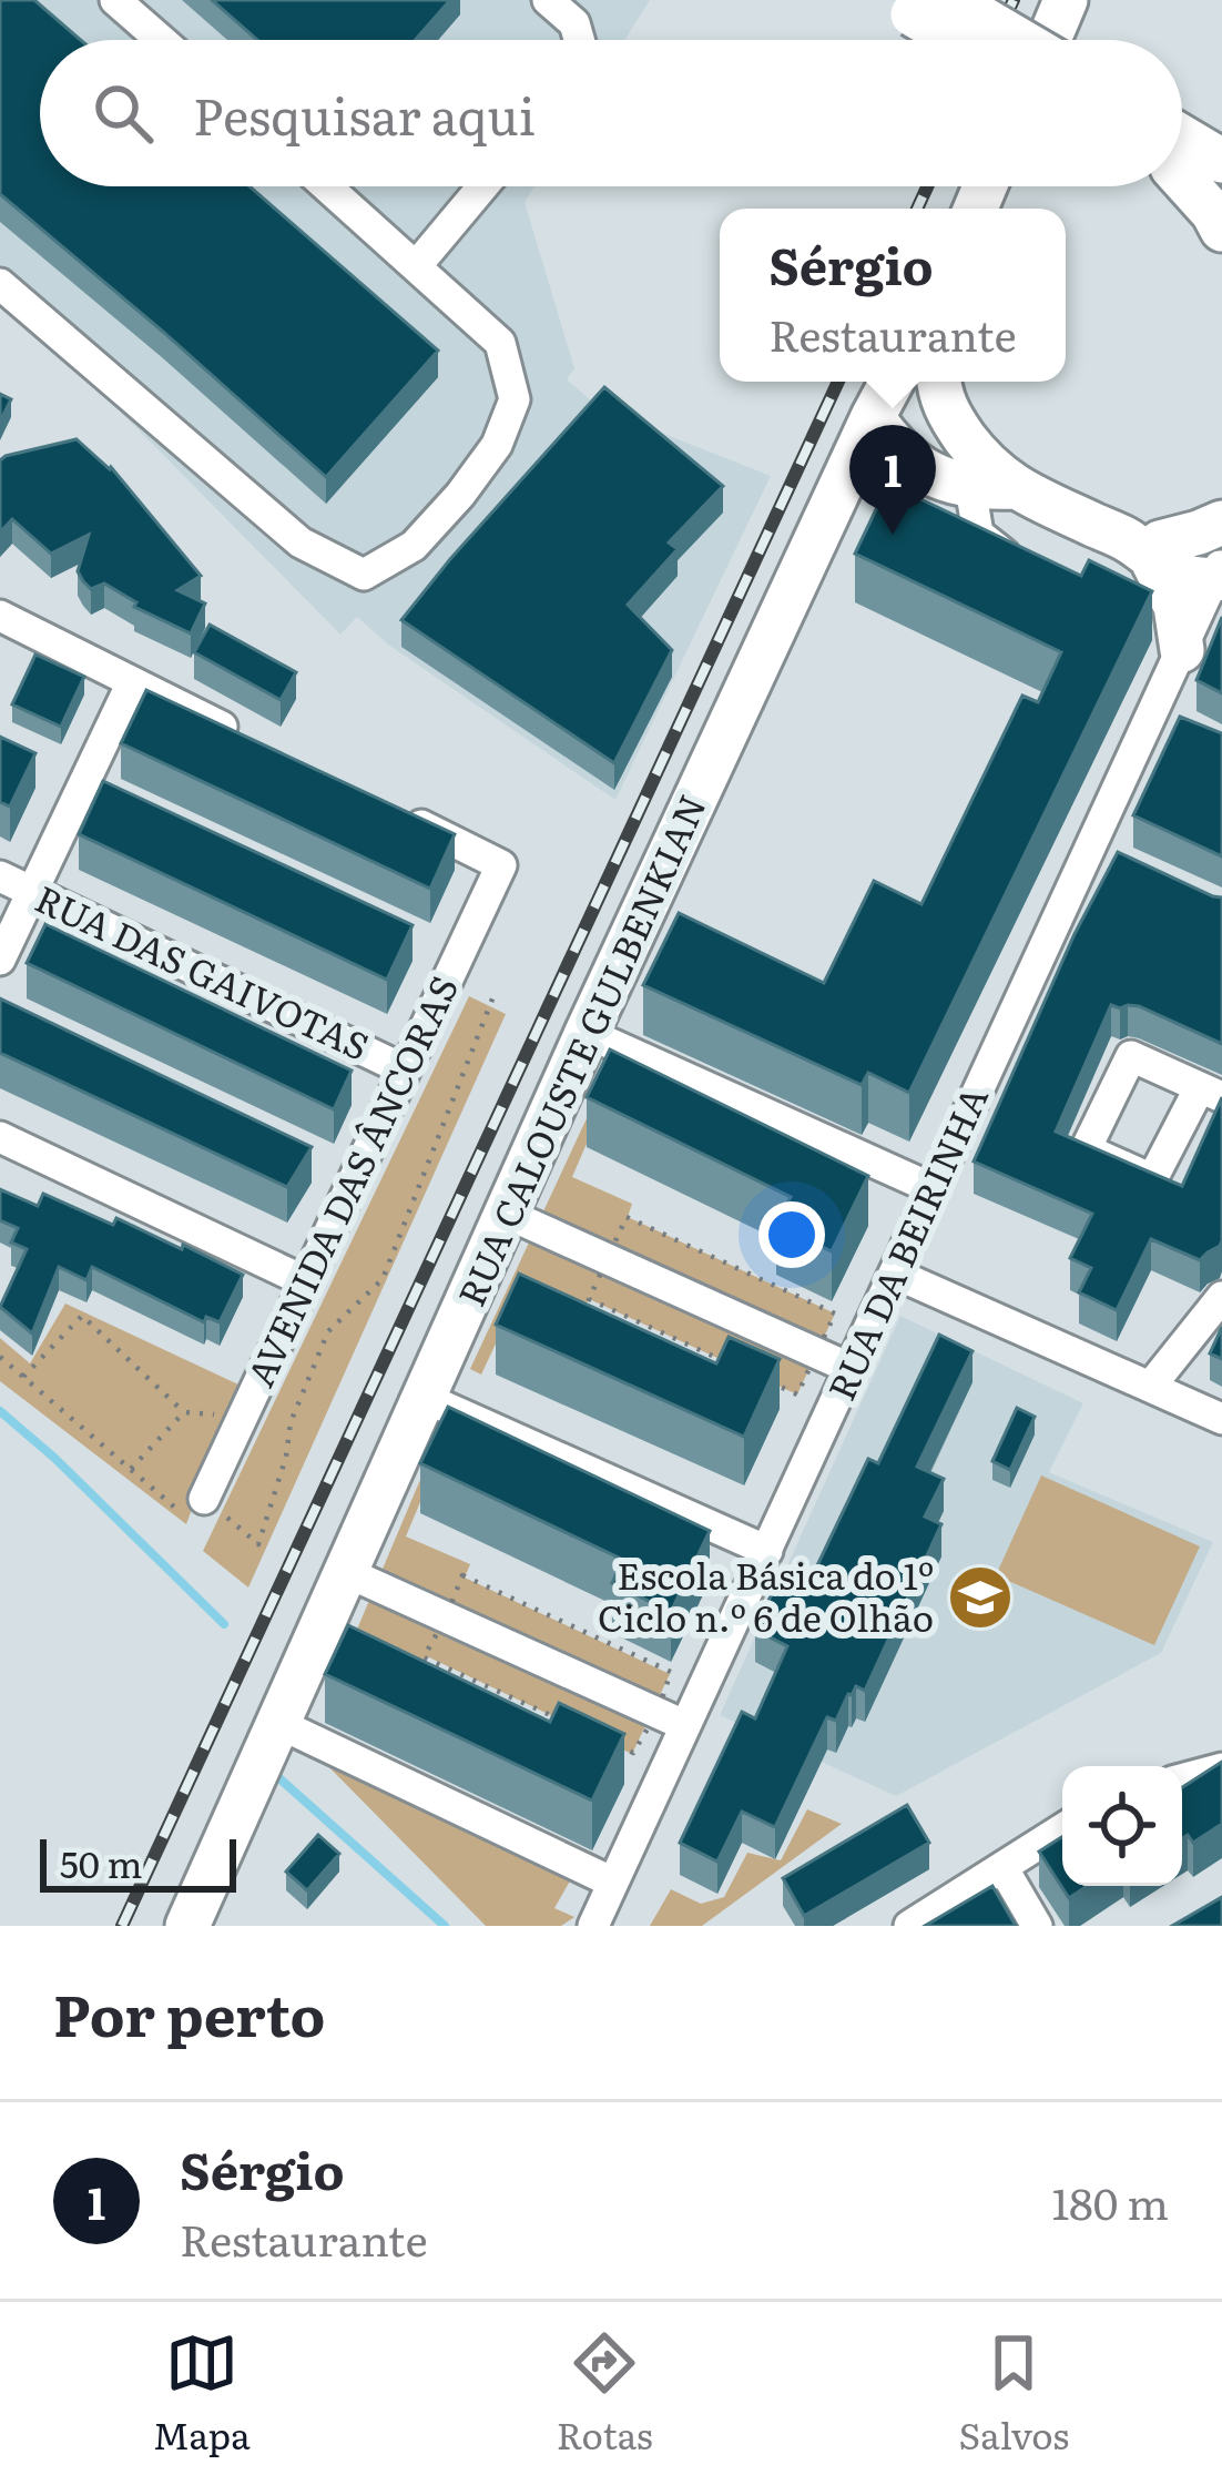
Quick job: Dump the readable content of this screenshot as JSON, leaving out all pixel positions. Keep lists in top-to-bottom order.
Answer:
{
  "streets": {
    "street": [
      "RUA DAS GAIVOTAS",
      "RUA CALOUSTE GULBENKIAN",
      "AVENIDA DAS ÂNCORAS",
      "RUA DA BEIRINHA"
    ]
  },
  "crossings": [
    ["RUA DAS GAIVOTAS", "AVENIDA DAS ÂNCORAS"]
  ],
  "places": {
    "school or university": ["Escola Básica do 1º Ciclo n.º 6 de Olhão"]
  },
  "scale_bar": "50 m",
  "page": {
    "search": "Pesquisar aqui",
    "popup": ["Sérgio", "Restaurante"],
    "pins": "1",
    "scale": "50 m",
    "heading": "Por perto",
    "list": [
      {
        "mark": "1",
        "name": "Sérgio",
        "note": "Restaurante",
        "value": "180 m"
      }
    ],
    "nav": ["Mapa", "Rotas", "Salvos"]
  }
}
